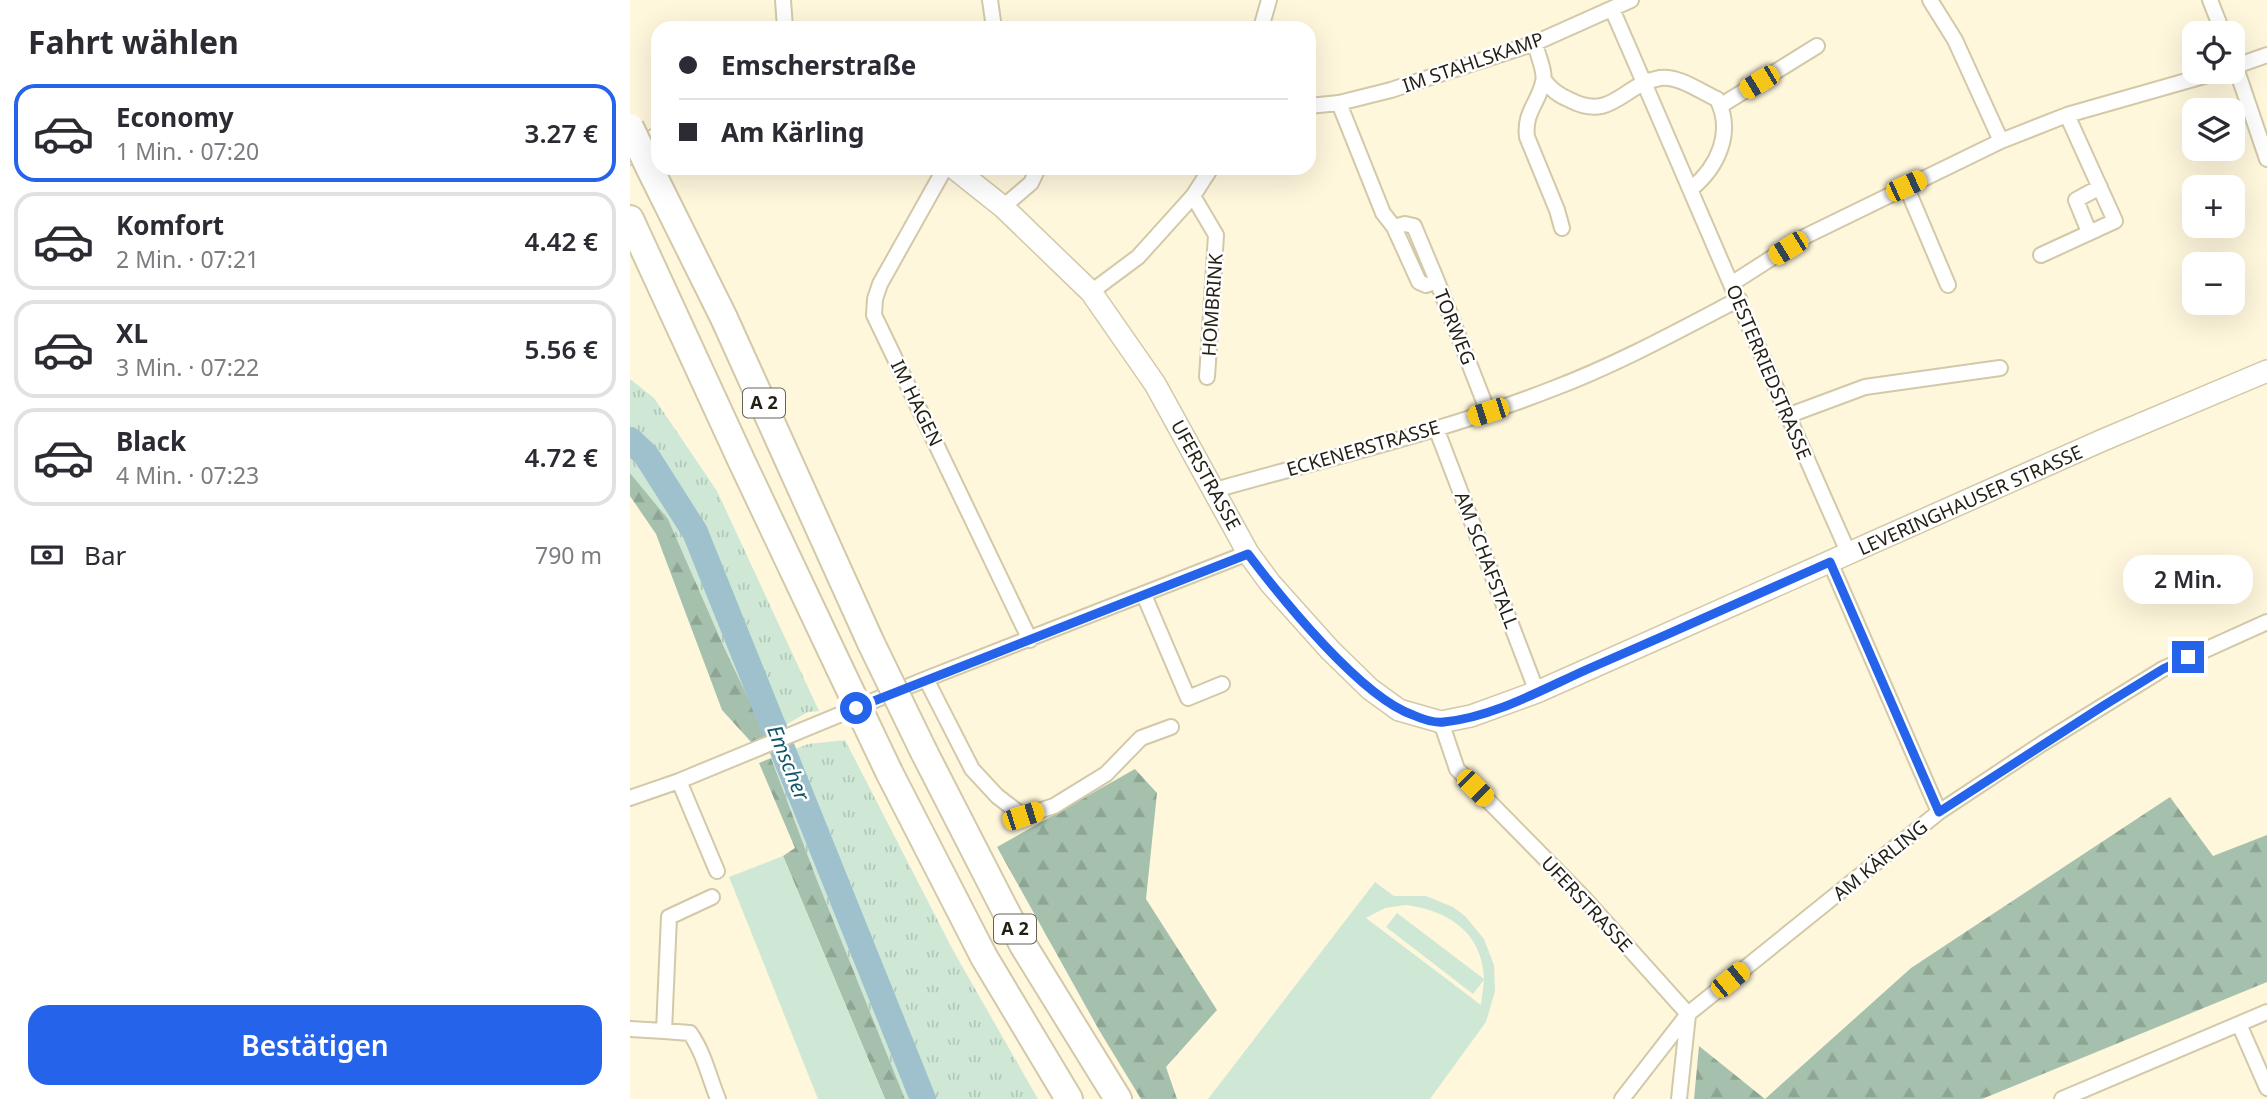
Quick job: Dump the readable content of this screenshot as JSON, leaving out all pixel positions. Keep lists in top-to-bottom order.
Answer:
{
  "streets": {
    "highway": ["A 2"],
    "main road": ["UFERSTRASSE", "LEVERINGHAUSER STRASSE"],
    "street": [
      "IM STAHLSKAMP",
      "HOMBRINK",
      "TORWEG",
      "OESTERRIEDSTRASSE",
      "IM HAGEN",
      "ECKENERSTRASSE",
      "AM SCHAFSTALL",
      "AM KÄRLING"
    ]
  },
  "crossings": [
    ["IM STAHLSKAMP", "TORWEG"],
    ["IM STAHLSKAMP", "OESTERRIEDSTRASSE"],
    ["TORWEG", "ECKENERSTRASSE"],
    ["OESTERRIEDSTRASSE", "ECKENERSTRASSE"],
    ["OESTERRIEDSTRASSE", "LEVERINGHAUSER STRASSE"],
    ["OESTERRIEDSTRASSE", "AM KÄRLING"],
    ["ECKENERSTRASSE", "UFERSTRASSE"],
    ["ECKENERSTRASSE", "AM SCHAFSTALL"],
    ["UFERSTRASSE", "LEVERINGHAUSER STRASSE"],
    ["UFERSTRASSE", "AM KÄRLING"],
    ["LEVERINGHAUSER STRASSE", "AM SCHAFSTALL"]
  ],
  "water": ["Emscher"],
  "page": {
    "heading": "Fahrt wählen",
    "map_buttons": ["+", "−"],
    "banner": ["Emscherstraße", "Am Kärling"],
    "list": [
      {
        "name": "Economy",
        "note": "1 Min. · 07:20",
        "value": "3.27 €"
      },
      {
        "name": "Komfort",
        "note": "2 Min. · 07:21",
        "value": "4.42 €"
      },
      {
        "name": "XL",
        "note": "3 Min. · 07:22",
        "value": "5.56 €"
      },
      {
        "name": "Black",
        "note": "4 Min. · 07:23",
        "value": "4.72 €"
      }
    ],
    "pay": ["Bar", "790 m"],
    "bubble": "2 Min.",
    "buttons": "Bestätigen"
  }
}
